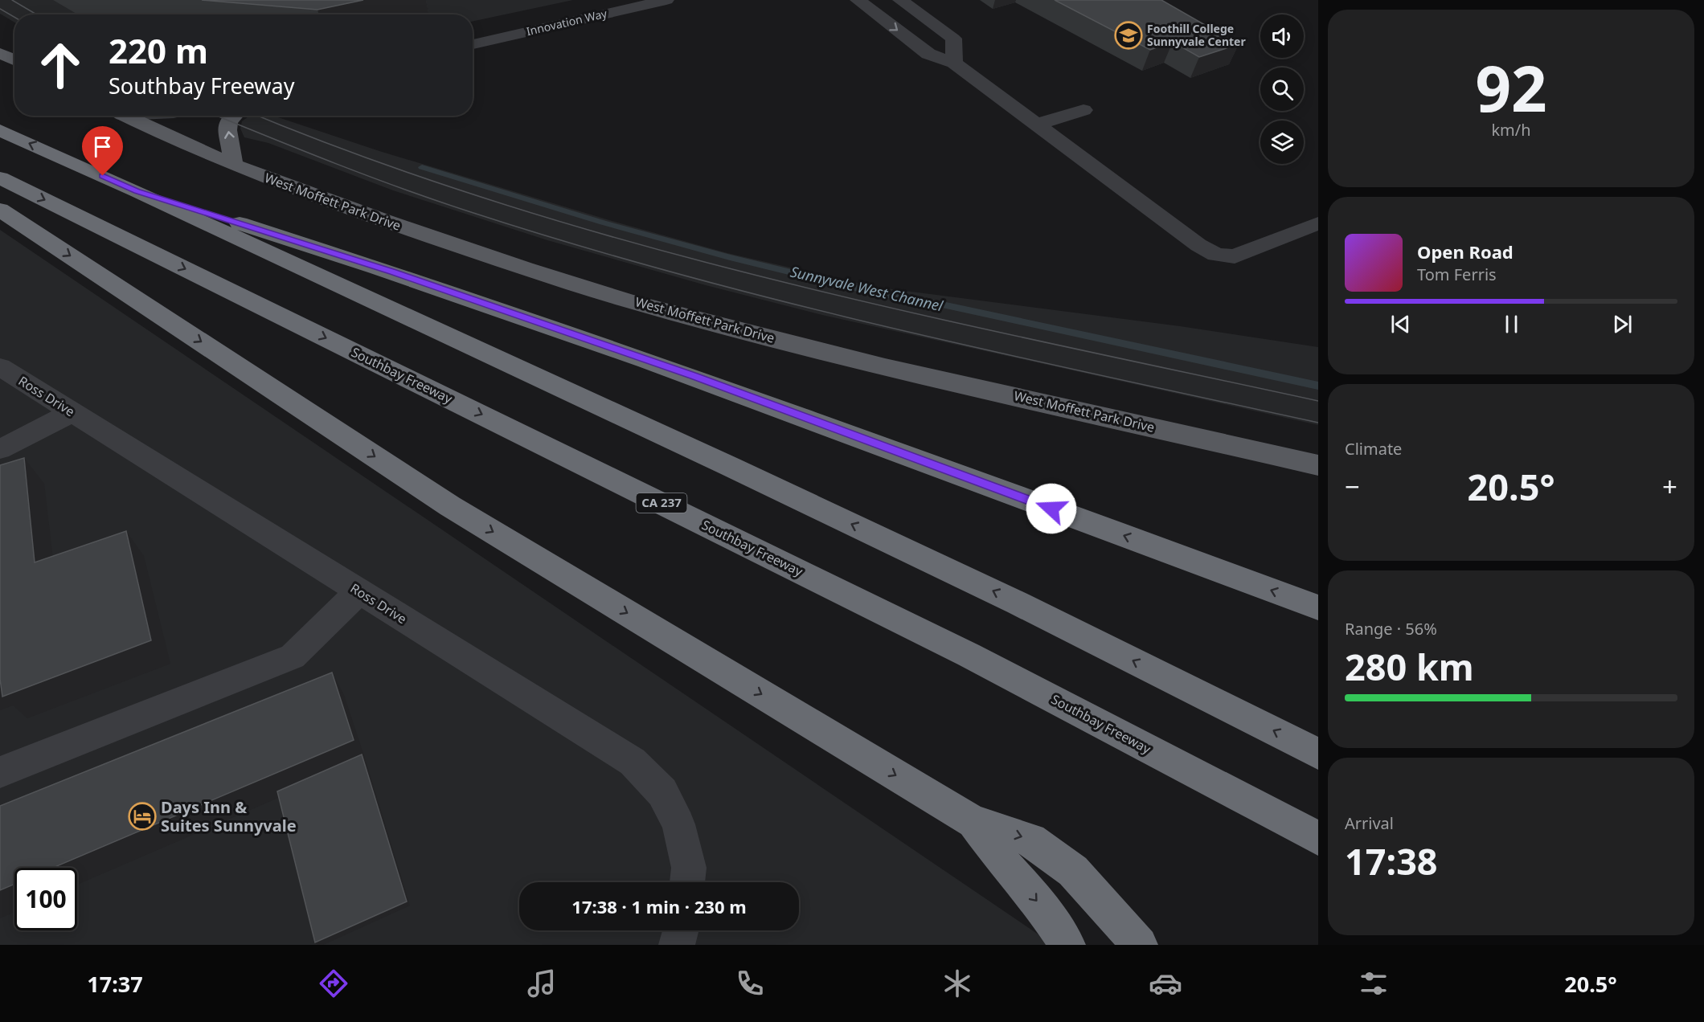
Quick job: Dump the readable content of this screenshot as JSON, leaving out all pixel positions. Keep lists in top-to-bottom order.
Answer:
{
  "streets": {
    "highway": ["Southbay Freeway", "CA 237"],
    "main road": ["West Moffett Park Drive"],
    "street": ["Innovation Way", "Ross Drive"]
  },
  "water": ["Sunnyvale West Channel"],
  "places": {
    "school or university": ["Foothill College Sunnyvale Center"],
    "hotel": ["Days Inn & Suites Sunnyvale"]
  },
  "page": {
    "tile": [
      ["92", "km/h"],
      "Climate",
      ["Range · 56%", "280 km"],
      ["Arrival", "17:38"]
    ],
    "turn": ["220 m", "Southbay Freeway"],
    "song": ["Open Road", "Tom Ferris"],
    "heat": ["−", "20.5°", "+"],
    "limit": "100",
    "trip": "17:38 · 1 min · 230 m",
    "tabs": ["17:37", "20.5°"]
  }
}
